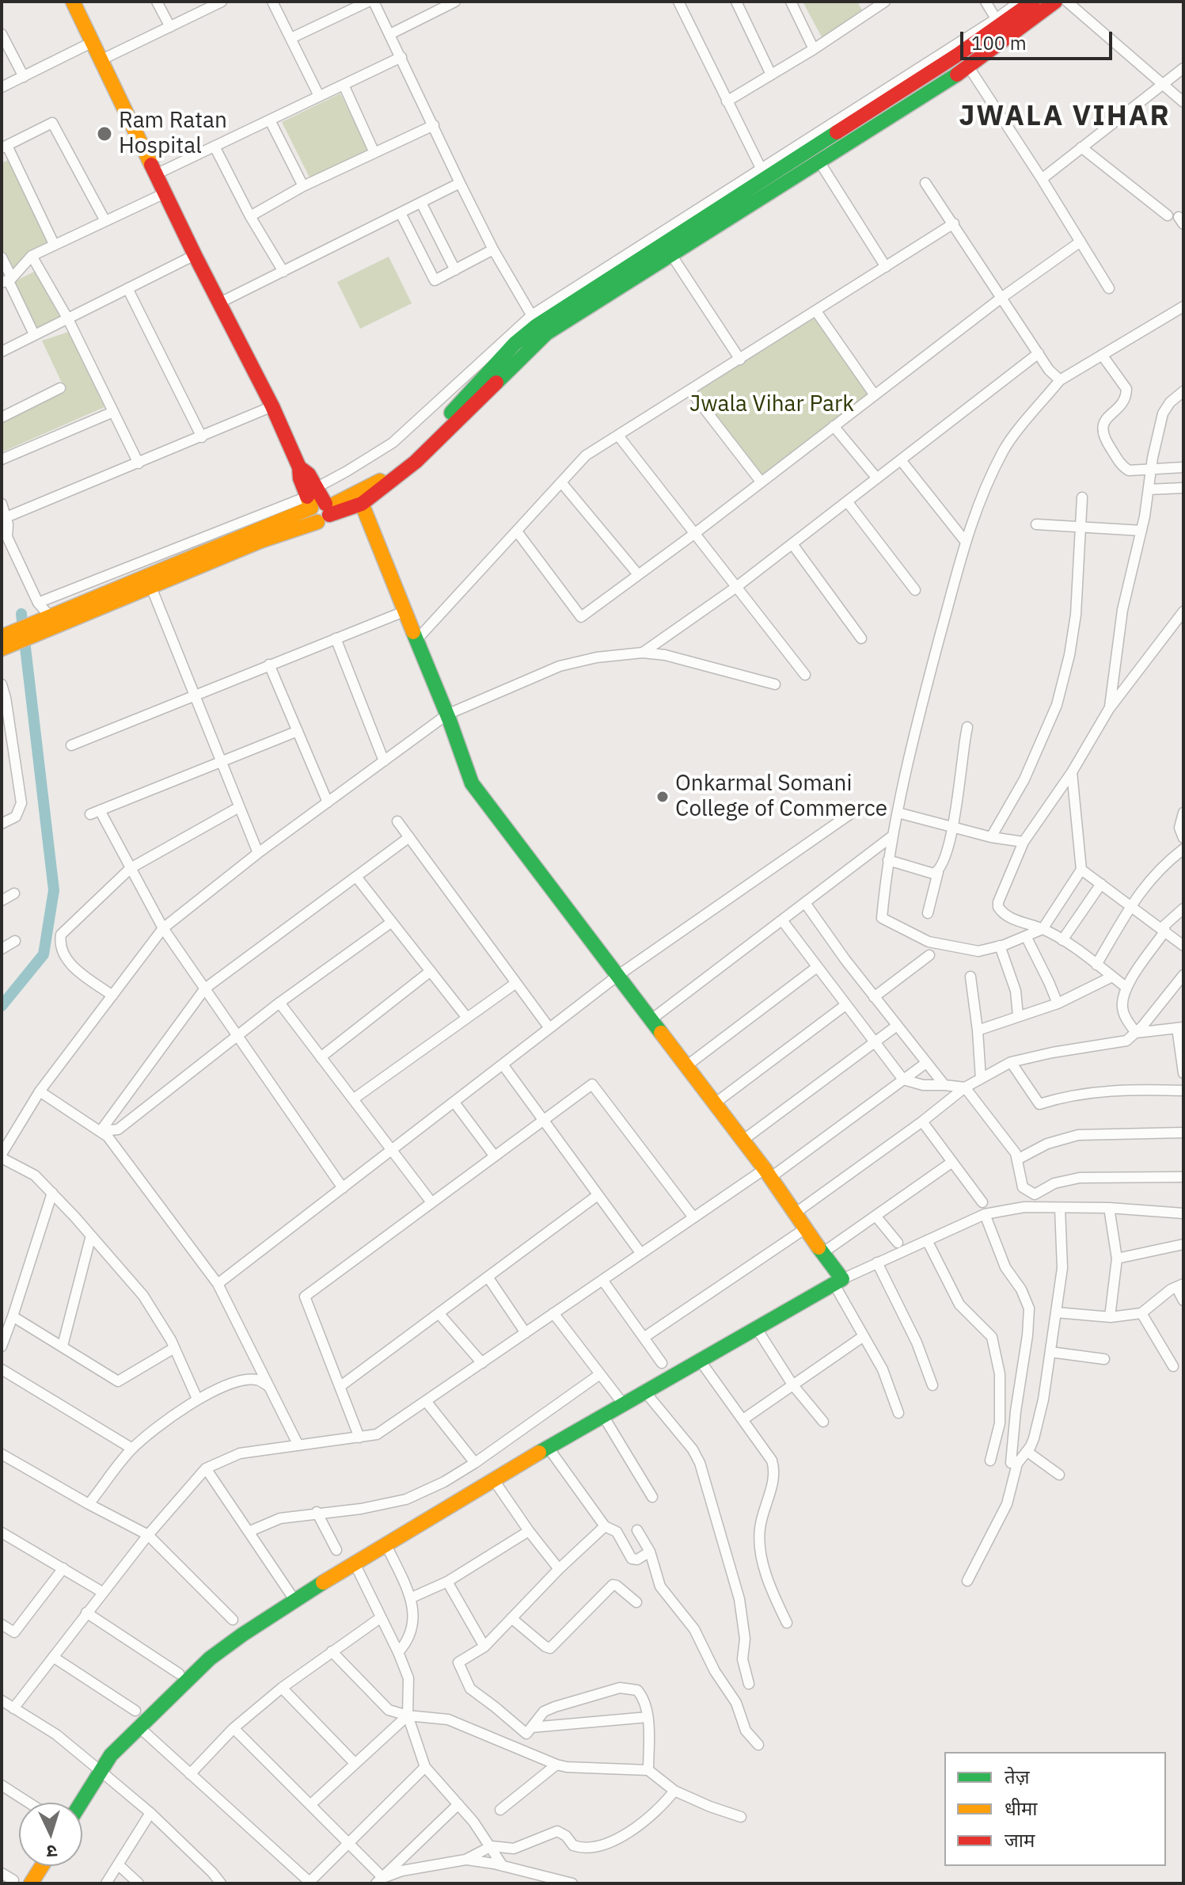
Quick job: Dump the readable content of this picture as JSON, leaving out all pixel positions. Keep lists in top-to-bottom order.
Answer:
{
  "districts": ["JWALA VIHAR"],
  "parks": ["Jwala Vihar Park"],
  "places": ["Ram Ratan Hospital", "Onkarmal Somani College of Commerce"],
  "legend": ["तेज़", "धीमा", "जाम"],
  "scale_bar": "100 m",
  "north": "bottom"
}
